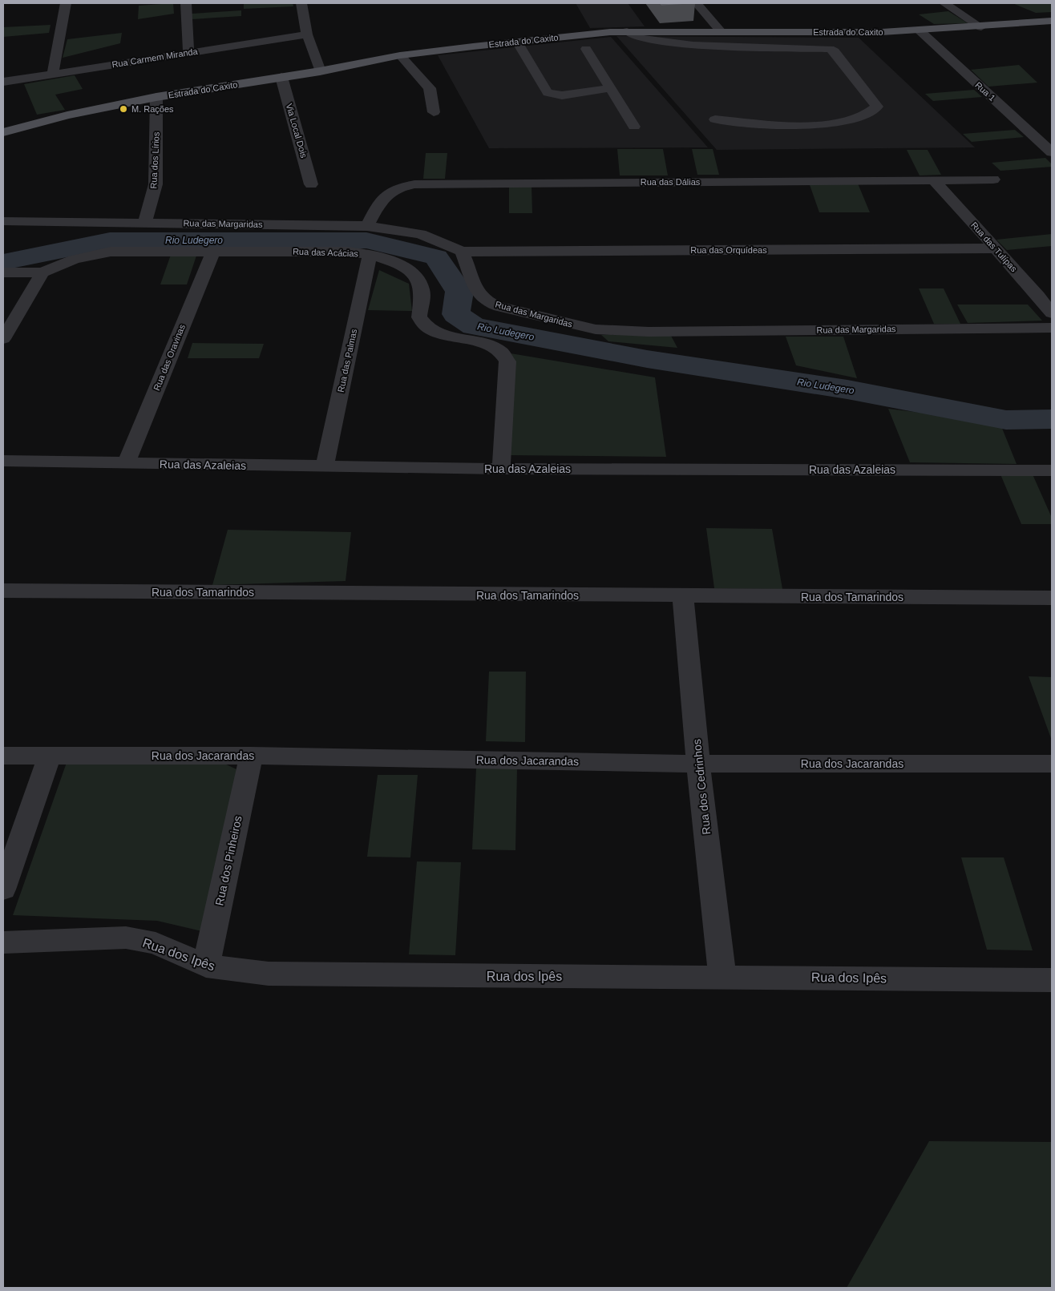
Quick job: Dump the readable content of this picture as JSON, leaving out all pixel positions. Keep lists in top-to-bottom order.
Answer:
{
  "streets": {
    "main road": ["Estrada do Caxito"],
    "street": [
      "Rua Carmem Miranda",
      "Rua 1",
      "Via Local Dois",
      "Rua dos Lírios",
      "Rua das Dálias",
      "Rua das Margaridas",
      "Rua das Tulípas",
      "Rua das Orquídeas",
      "Rua das Acácias",
      "Rua das Oravinas",
      "Rua das Palmas",
      "Rua das Azaleias",
      "Rua dos Tamarindos",
      "Rua dos Jacarandas",
      "Rua dos Cedrinhos",
      "Rua dos Pinheiros",
      "Rua dos Ipês"
    ]
  },
  "crossings": [
    ["Estrada do Caxito", "Rua 1"],
    ["Estrada do Caxito", "Via Local Dois"],
    ["Estrada do Caxito", "Rua dos Lírios"],
    ["Rua dos Lírios", "Rua das Margaridas"],
    ["Rua das Dálias", "Rua das Margaridas"],
    ["Rua das Dálias", "Rua das Tulípas"],
    ["Rua das Margaridas", "Rua das Orquídeas"],
    ["Rua das Tulípas", "Rua das Orquídeas"],
    ["Rua das Acácias", "Rua das Oravinas"],
    ["Rua das Acácias", "Rua das Palmas"],
    ["Rua das Acácias", "Rua das Azaleias"],
    ["Rua das Oravinas", "Rua das Azaleias"],
    ["Rua das Palmas", "Rua das Azaleias"],
    ["Rua dos Tamarindos", "Rua dos Cedrinhos"],
    ["Rua dos Jacarandas", "Rua dos Cedrinhos"],
    ["Rua dos Jacarandas", "Rua dos Pinheiros"],
    ["Rua dos Cedrinhos", "Rua dos Ipês"],
    ["Rua dos Pinheiros", "Rua dos Ipês"]
  ],
  "water": ["Rio Ludegero"],
  "places": ["M. Rações"]
}
